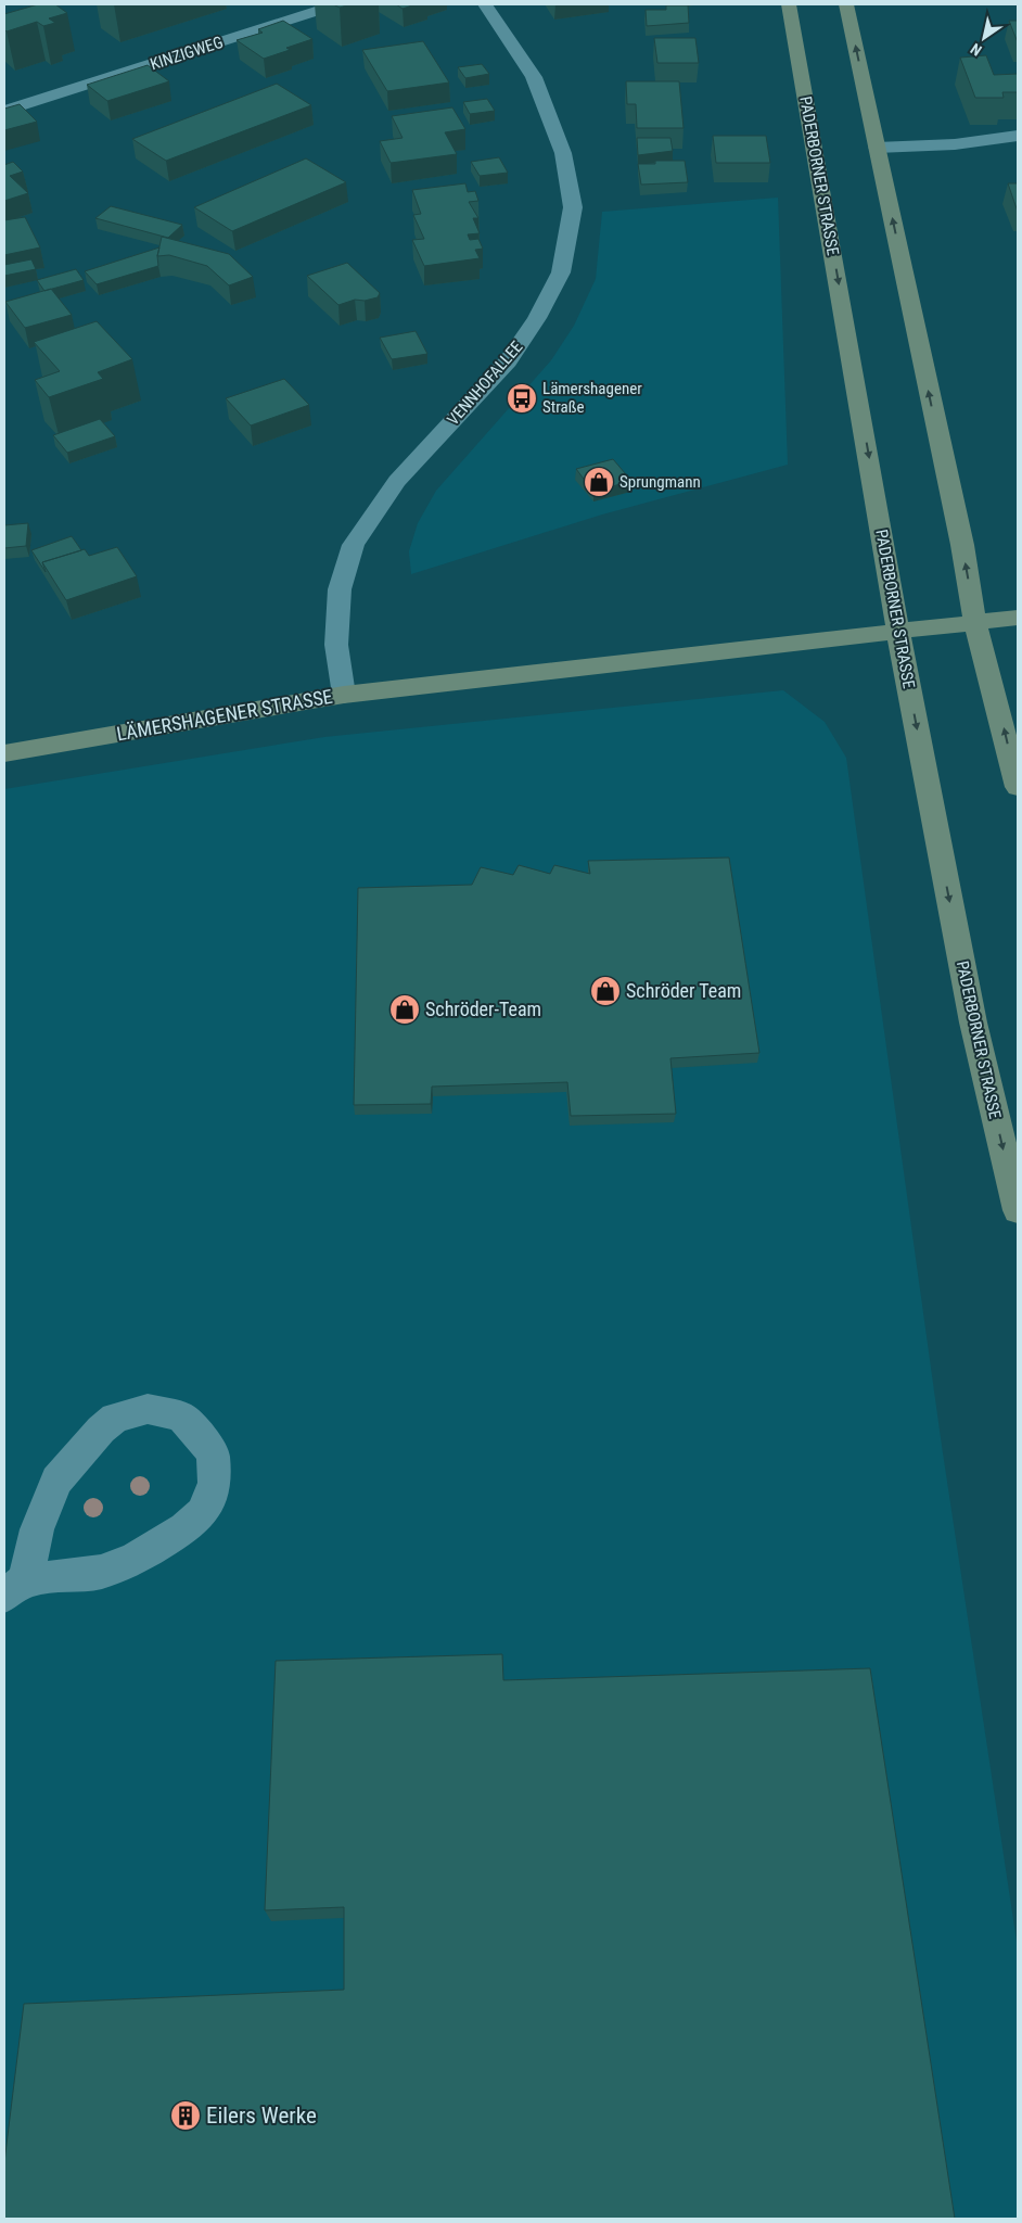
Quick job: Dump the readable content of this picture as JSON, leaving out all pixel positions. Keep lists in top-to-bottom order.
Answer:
{
  "streets": {
    "main road": ["PADERBORNER STRASSE", "LÄMERSHAGENER STRASSE"],
    "street": ["KINZIGWEG", "VENNHOFALLEE"]
  },
  "crossings": [
    ["PADERBORNER STRASSE", "LÄMERSHAGENER STRASSE"],
    ["VENNHOFALLEE", "LÄMERSHAGENER STRASSE"]
  ],
  "places": {
    "bus stop": ["Lämershagener Straße"],
    "shop": ["Sprungmann", "Schröder Team", "Schröder-Team"],
    "building": ["Eilers Werke"]
  },
  "north": "bottom left"
}
